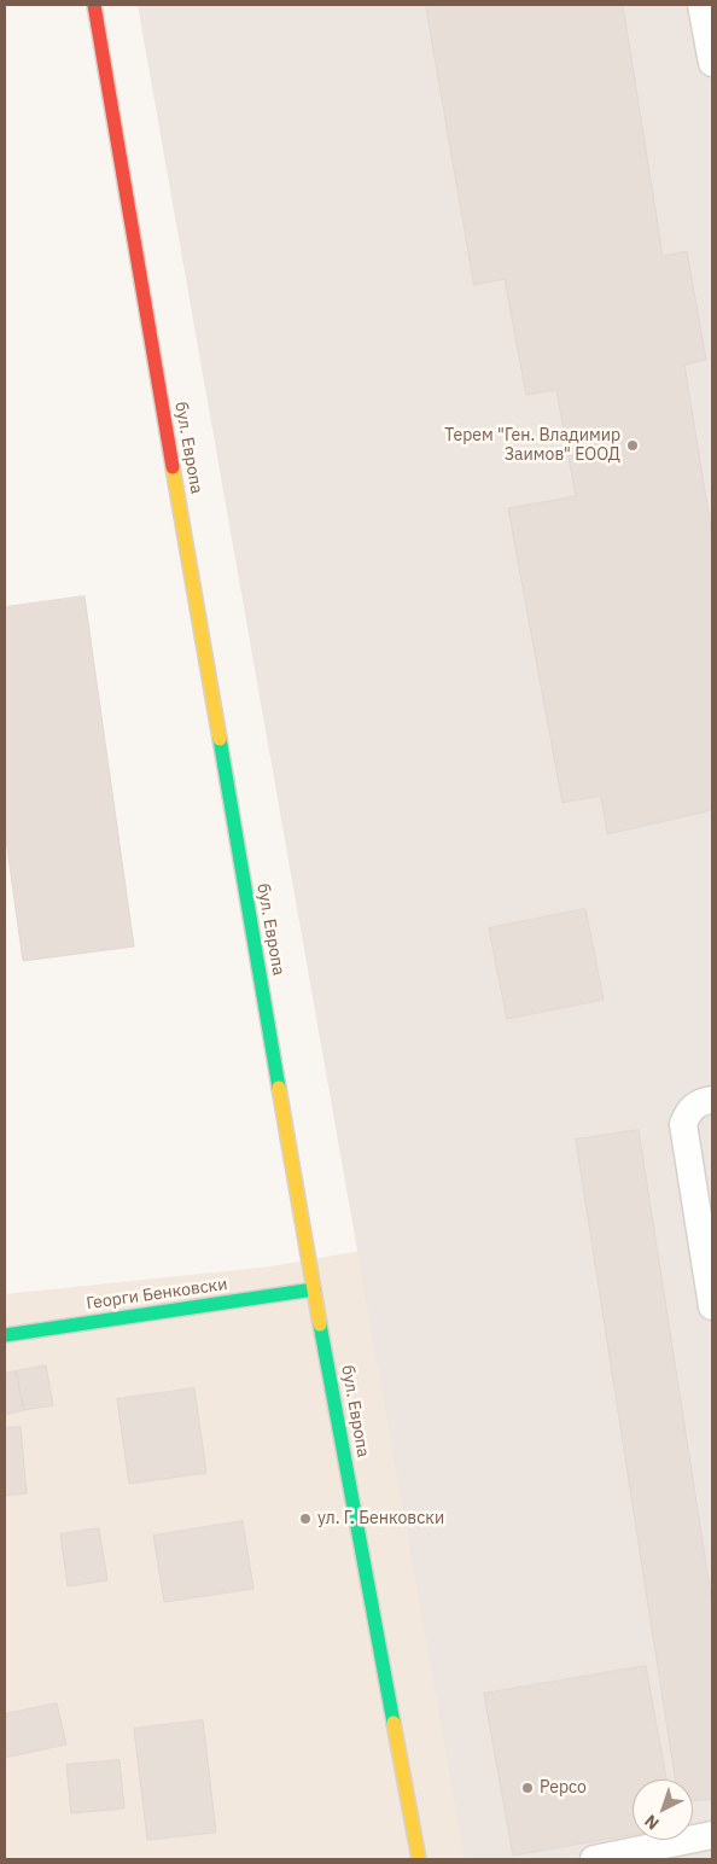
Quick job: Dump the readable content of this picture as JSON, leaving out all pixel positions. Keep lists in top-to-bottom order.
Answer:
{
  "streets": {
    "street": ["бул. Европа", "Георги Бенковски"]
  },
  "crossings": [
    ["бул. Европа", "Георги Бенковски"]
  ],
  "places": ["Терем \"Ген. Владимир Заимов\" ЕООД", "ул. Г. Бенковски", "Pepco"],
  "north": "bottom left"
}
